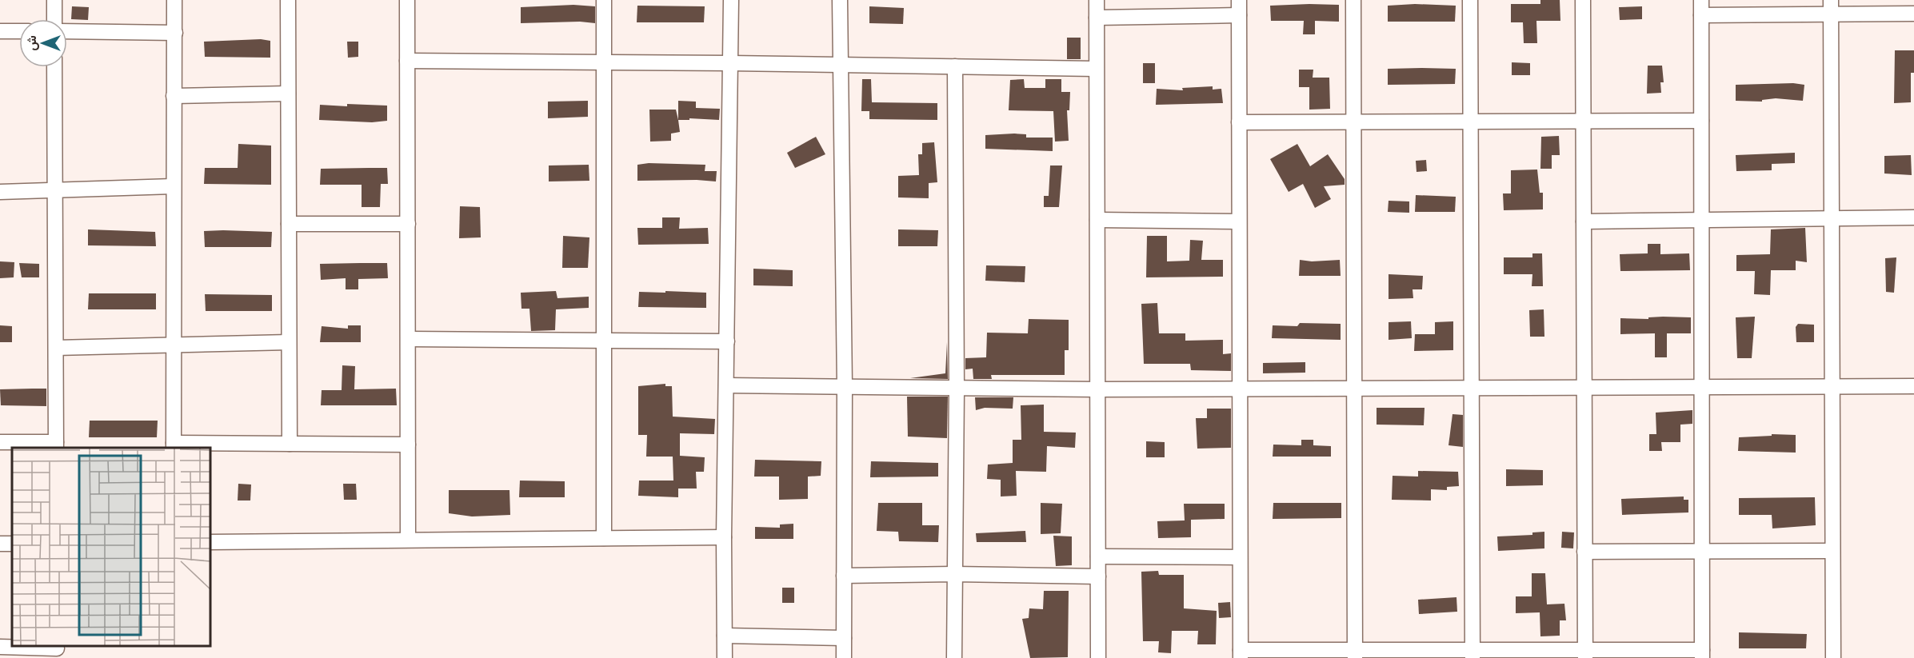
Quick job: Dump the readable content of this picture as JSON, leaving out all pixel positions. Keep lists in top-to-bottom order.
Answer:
{
  "north": "left"
}
